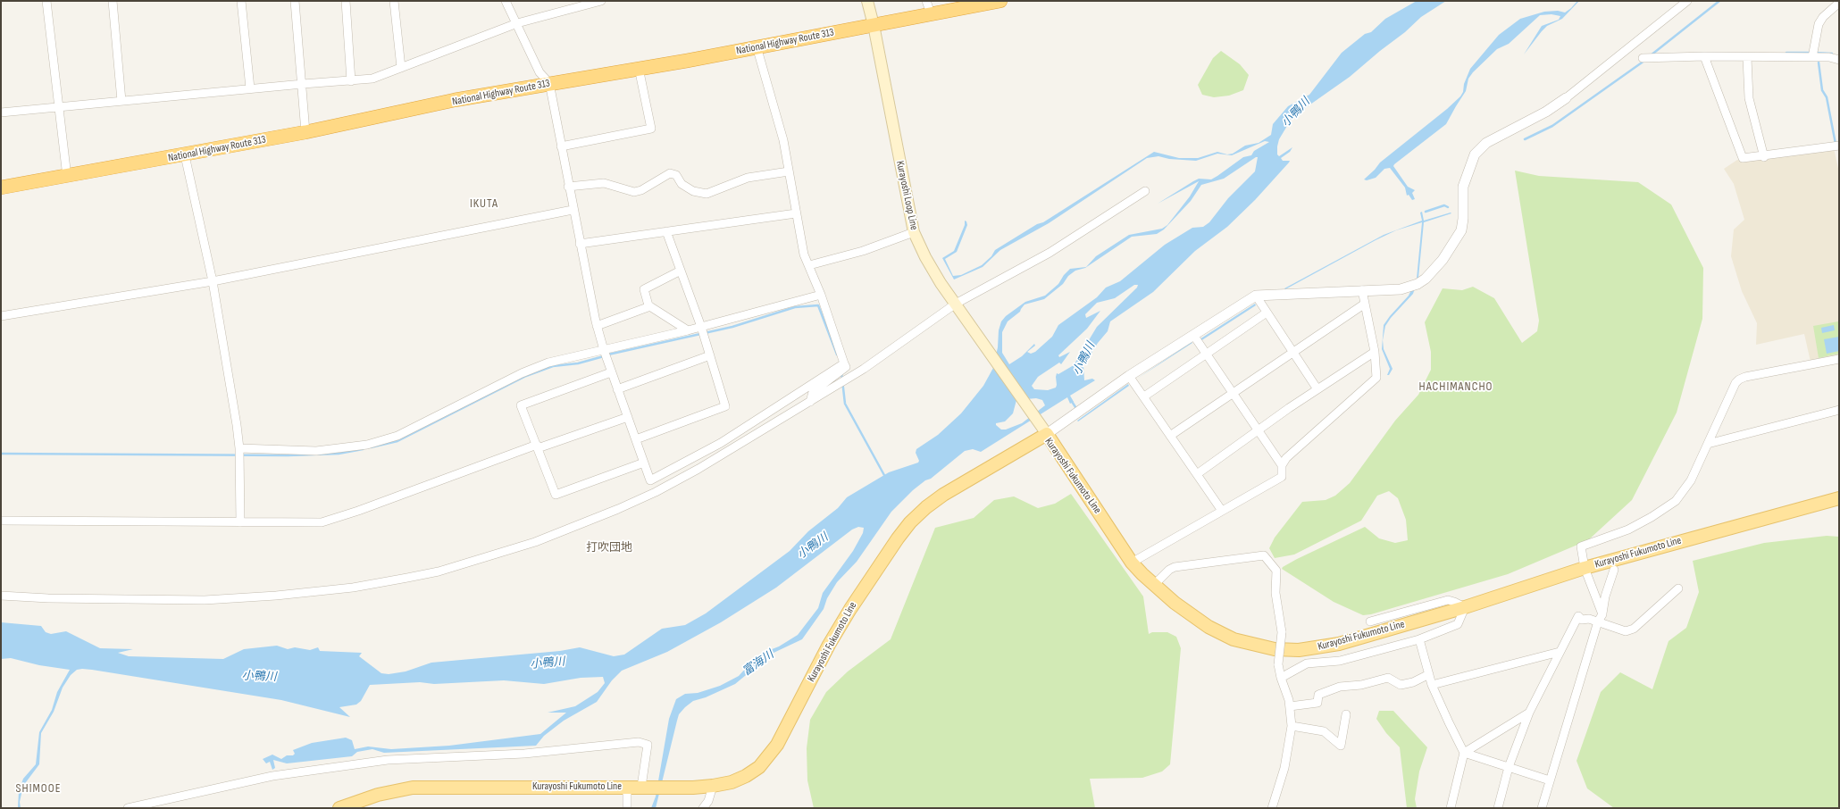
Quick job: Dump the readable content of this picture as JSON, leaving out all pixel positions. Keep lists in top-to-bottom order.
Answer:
{
  "streets": {
    "highway": ["National Highway Route 313"],
    "main road": ["Kurayoshi Loop Line", "Kurayoshi Fukumoto Line"]
  },
  "crossings": [
    ["National Highway Route 313", "Kurayoshi Loop Line"],
    ["Kurayoshi Loop Line", "Kurayoshi Fukumoto Line"]
  ],
  "districts": [
    "IKUTA",
    "HACHIMANCHO",
    "打吹団地",
    "SHIMOOE"
  ],
  "water": ["小鴨川", "富海川"]
}
